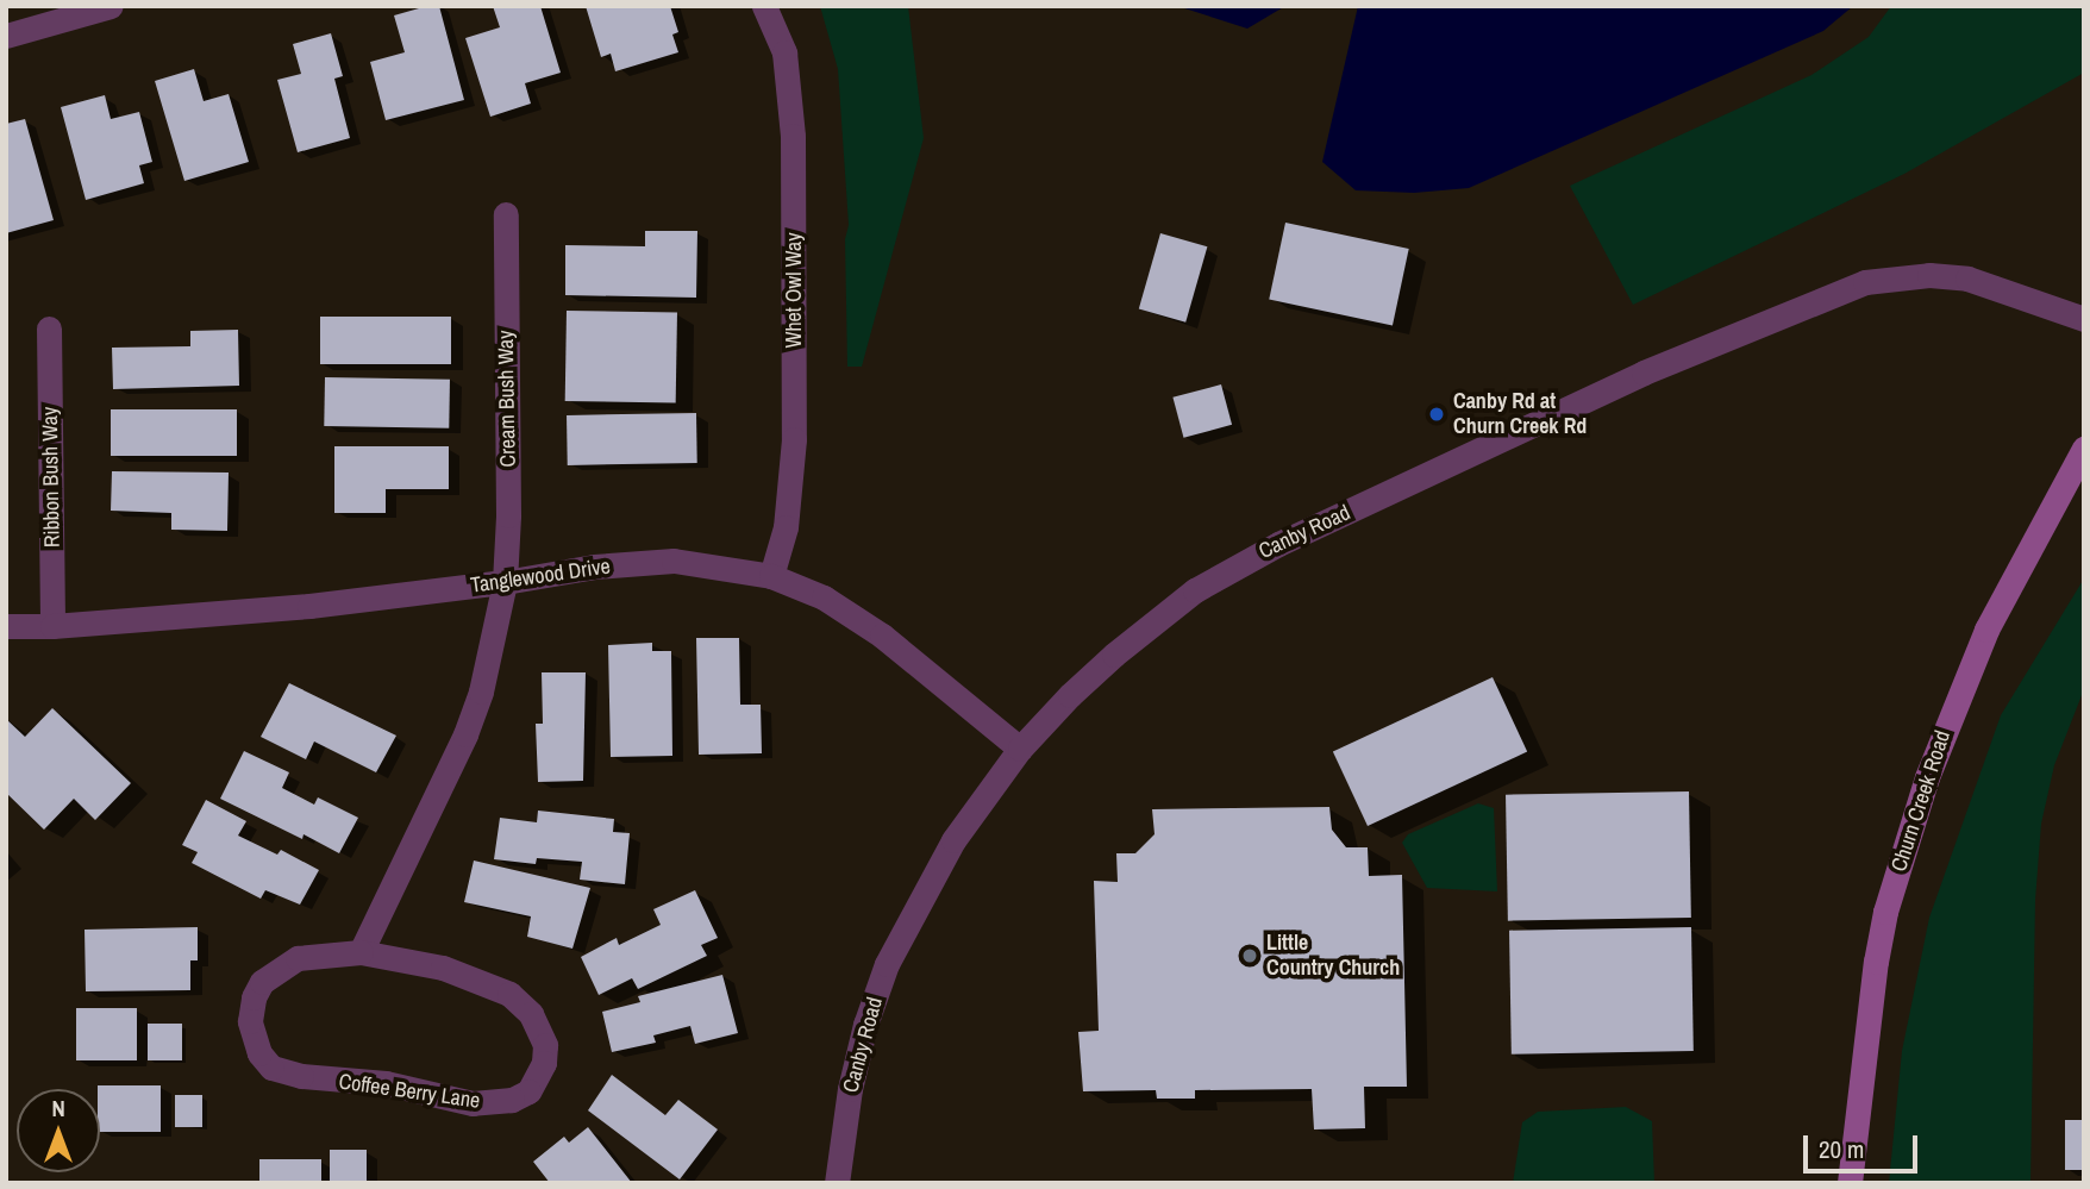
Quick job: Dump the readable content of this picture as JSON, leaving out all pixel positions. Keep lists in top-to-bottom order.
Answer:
{
  "streets": {
    "main road": ["Churn Creek Road"],
    "street": [
      "Whet Owl Way",
      "Cream Bush Way",
      "Ribbon Bush Way",
      "Canby Road",
      "Tanglewood Drive",
      "Coffee Berry Lane"
    ]
  },
  "crossings": [
    ["Whet Owl Way", "Tanglewood Drive"],
    ["Cream Bush Way", "Tanglewood Drive"],
    ["Ribbon Bush Way", "Tanglewood Drive"],
    ["Canby Road", "Tanglewood Drive"]
  ],
  "places": ["Canby Rd at Churn Creek Rd", "Little Country Church"],
  "scale_bar": "20 m",
  "north": "top"
}
